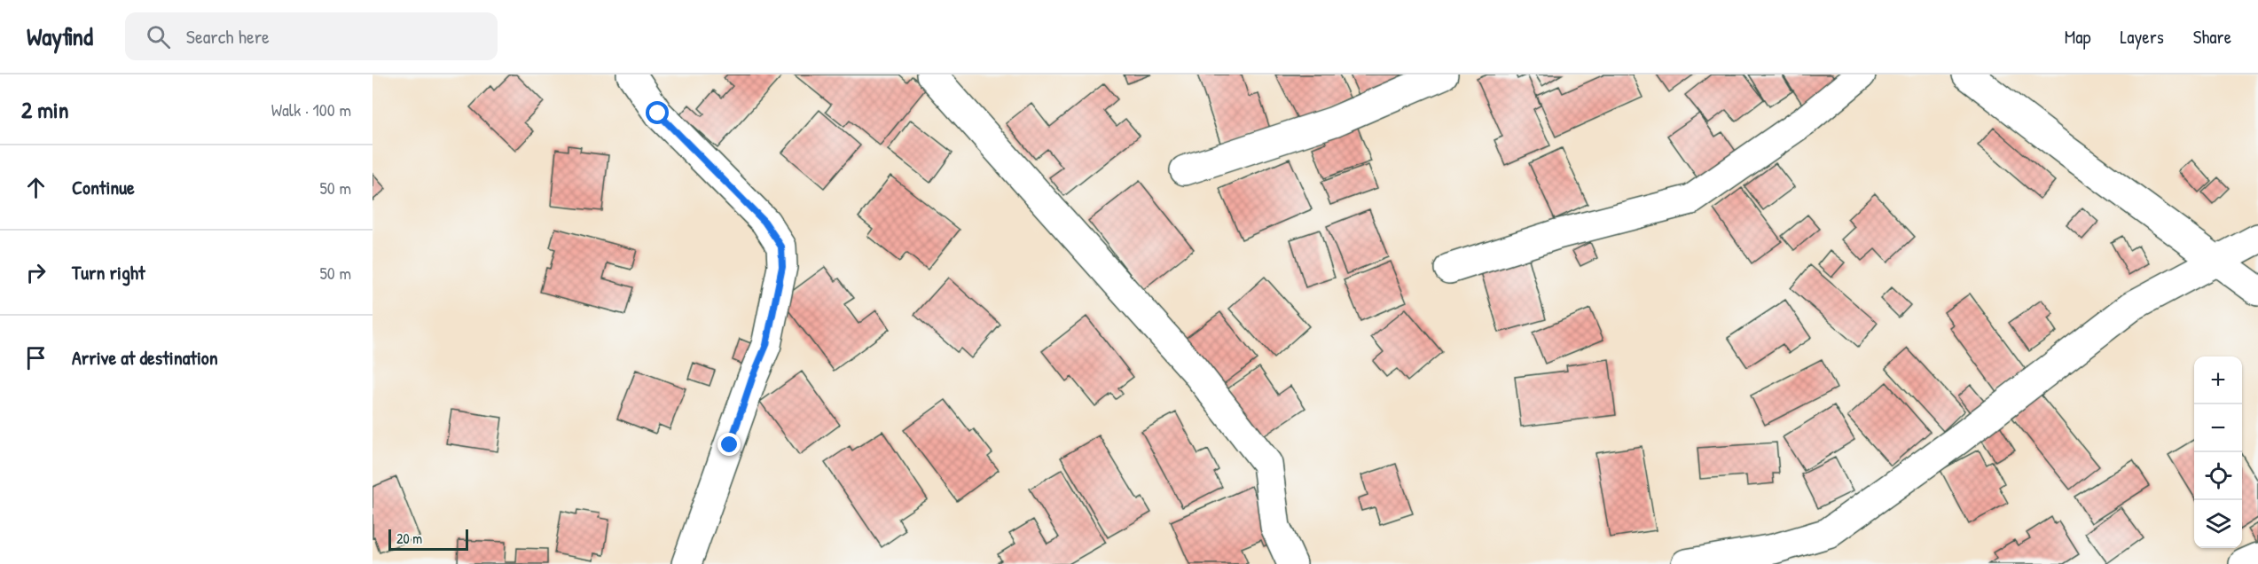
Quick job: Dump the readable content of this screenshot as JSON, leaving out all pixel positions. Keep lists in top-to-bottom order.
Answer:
{
  "scale_bar": "20 m",
  "page": {
    "header": "Wayfind",
    "search": "Search here",
    "nav": ["Map", "Layers", "Share"],
    "heading": ["2 min", "Walk · 100 m"],
    "list": [
      ["Continue", "50 m"],
      ["Turn right", "50 m"],
      "Arrive at destination"
    ],
    "map_buttons": ["+", "−"],
    "scale": "20 m"
  }
}
